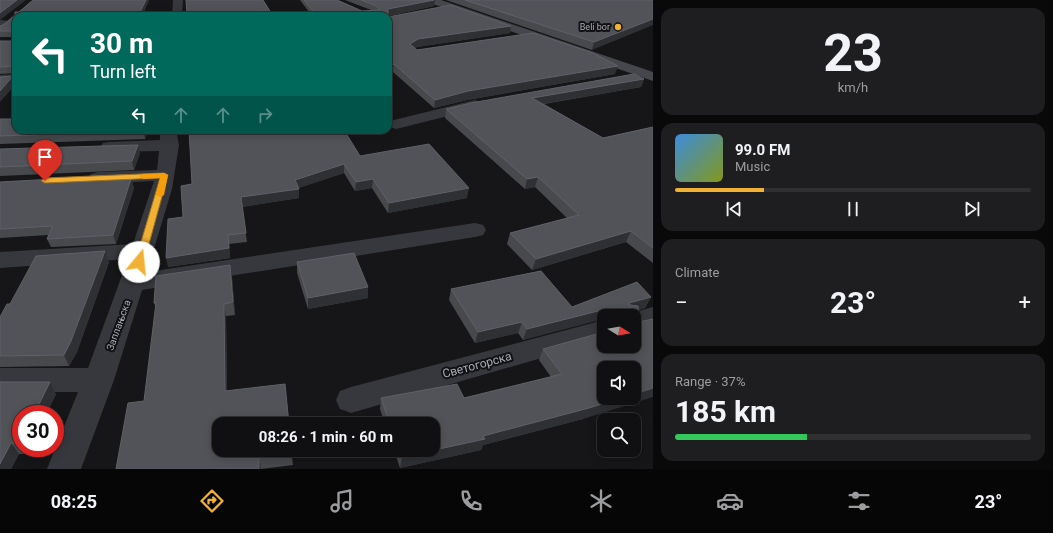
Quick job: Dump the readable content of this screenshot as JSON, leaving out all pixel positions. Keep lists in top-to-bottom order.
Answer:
{
  "streets": {
    "street": ["Заплањска", "Светогорска"]
  },
  "places": ["Beli bor"],
  "north": "right",
  "page": {
    "tile": [
      ["23", "km/h"],
      "Climate",
      ["Range · 37%", "185 km"]
    ],
    "turn": ["30 m", "Turn left"],
    "song": ["99.0 FM", "Music"],
    "heat": ["−", "23°", "+"],
    "limit": "30",
    "trip": "08:26 · 1 min · 60 m",
    "tabs": ["08:25", "23°"]
  }
}
